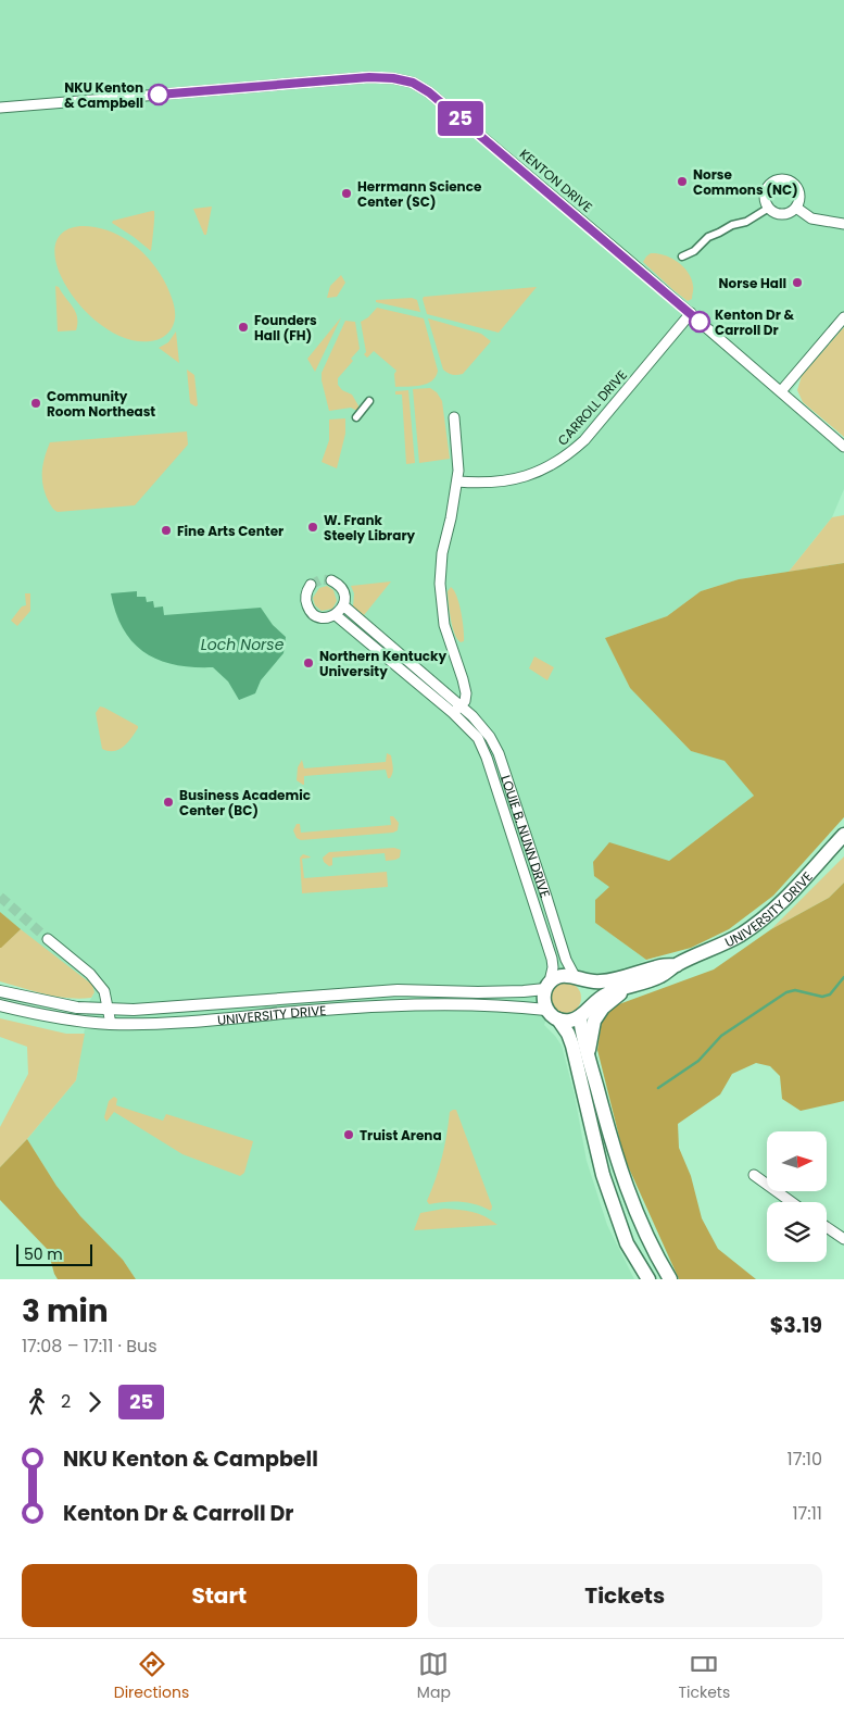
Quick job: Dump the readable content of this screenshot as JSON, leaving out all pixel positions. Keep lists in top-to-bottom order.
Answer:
{
  "streets": {
    "main road": ["UNIVERSITY DRIVE"],
    "street": ["KENTON DRIVE", "CARROLL DRIVE", "LOUIE B. NUNN DRIVE"]
  },
  "crossings": [
    ["KENTON DRIVE", "CARROLL DRIVE"],
    ["LOUIE B. NUNN DRIVE", "UNIVERSITY DRIVE"]
  ],
  "water": ["Loch Norse"],
  "places": [
    "NKU Kenton & Campbell",
    "Norse Commons (NC)",
    "Herrmann Science Center (SC)",
    "Norse Hall",
    "Kenton Dr & Carroll Dr",
    "Founders Hall (FH)",
    "Community Room Northeast",
    "W. Frank Steely Library",
    "Fine Arts Center",
    "Northern Kentucky University",
    "Business Academic Center (BC)",
    "Truist Arena"
  ],
  "lines": ["bus line 25"],
  "scale_bar": "50 m",
  "north": "right",
  "page": {
    "on_map": "25",
    "scale": "50 m",
    "heading": ["3 min", "17:08 – 17:11 · Bus", "$3.19"],
    "legs": ["2", "25"],
    "list": [
      {
        "name": "NKU Kenton & Campbell",
        "value": "17:10"
      },
      {
        "name": "Kenton Dr & Carroll Dr",
        "value": "17:11"
      }
    ],
    "buttons": ["Start", "Tickets"],
    "tabs": ["Directions", "Map", "Tickets"]
  }
}
